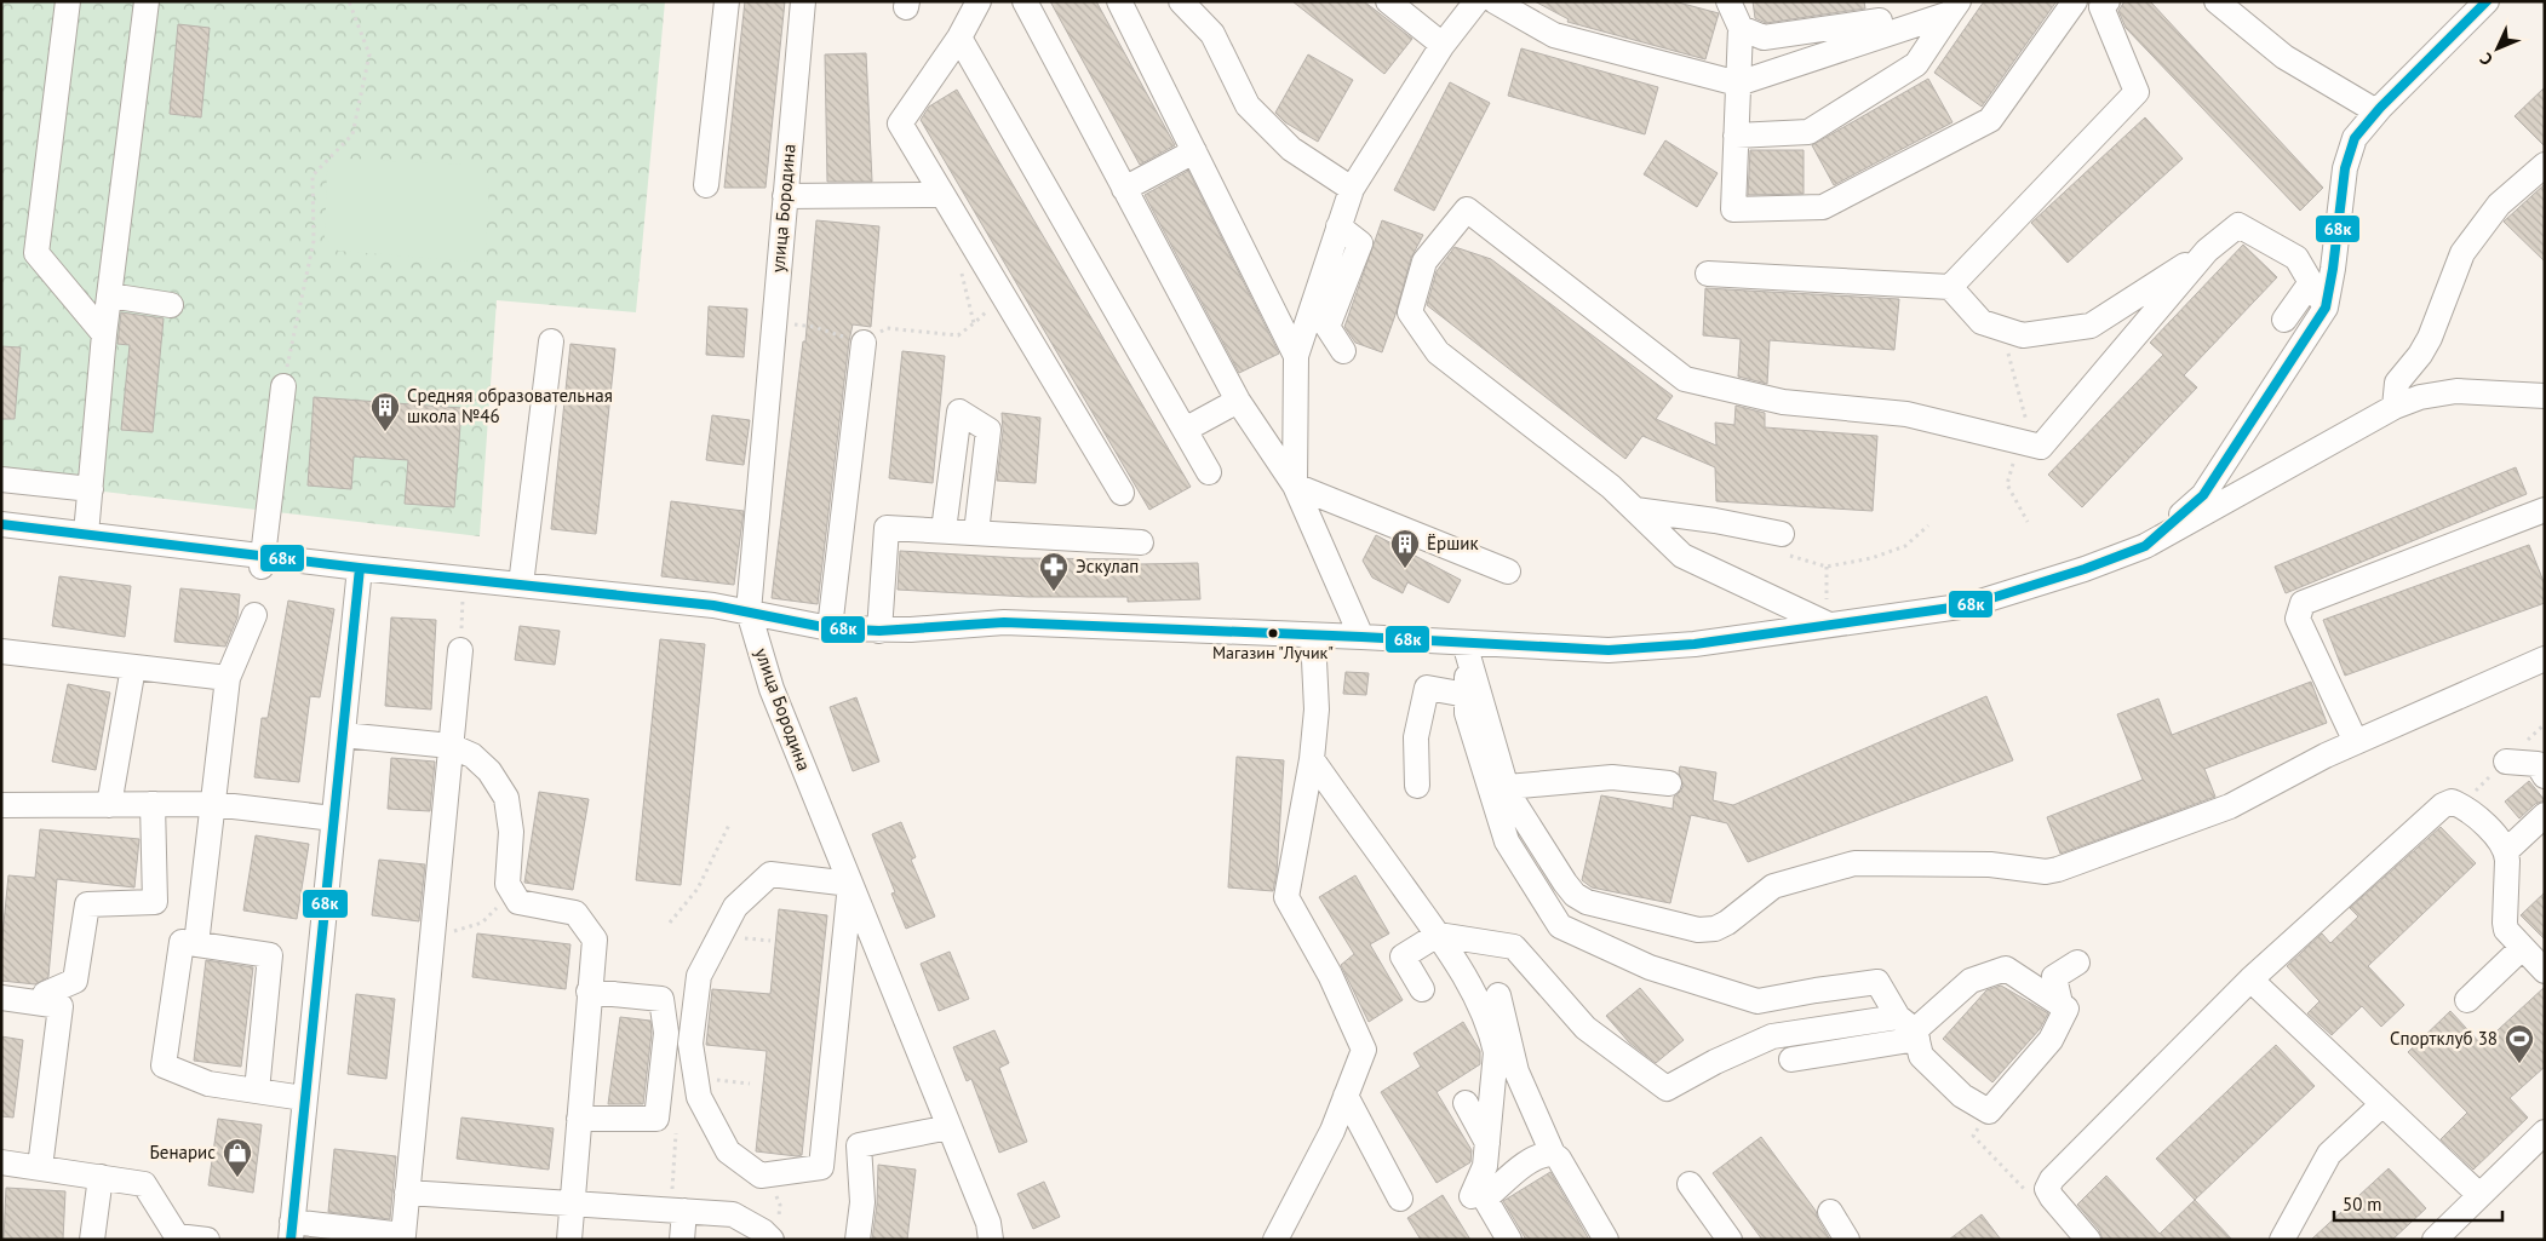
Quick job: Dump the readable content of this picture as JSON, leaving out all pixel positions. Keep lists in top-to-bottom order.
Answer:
{
  "streets": {
    "street": ["улица Бородина"]
  },
  "places": {
    "building": ["Средняя образовательная школа №46", "Ёршик"],
    "pharmacy": ["Эскулап"],
    "other": ["Магазин \"Лучик\""],
    "sports": ["Спортклуб 38"],
    "shop": ["Бенарис"]
  },
  "lines": ["transit line 68к"],
  "scale_bar": "50 m",
  "north": "bottom left"
}
